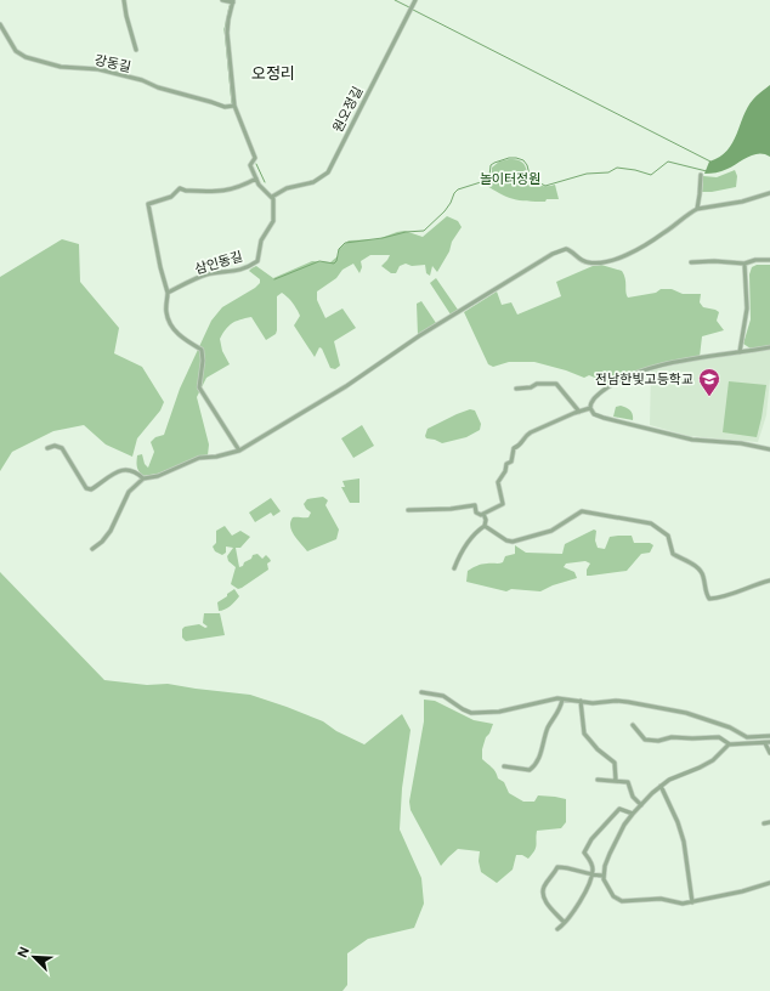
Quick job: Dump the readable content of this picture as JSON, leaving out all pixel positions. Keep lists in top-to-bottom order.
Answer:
{
  "streets": {
    "street": ["강동길", "원오정길", "삼인동길"]
  },
  "crossings": [
    ["원오정길", "삼인동길"]
  ],
  "districts": ["오정리"],
  "parks": ["놀이터정원"],
  "places": {
    "school or university": ["전남한빛고등학교"]
  },
  "north": "top left"
}
